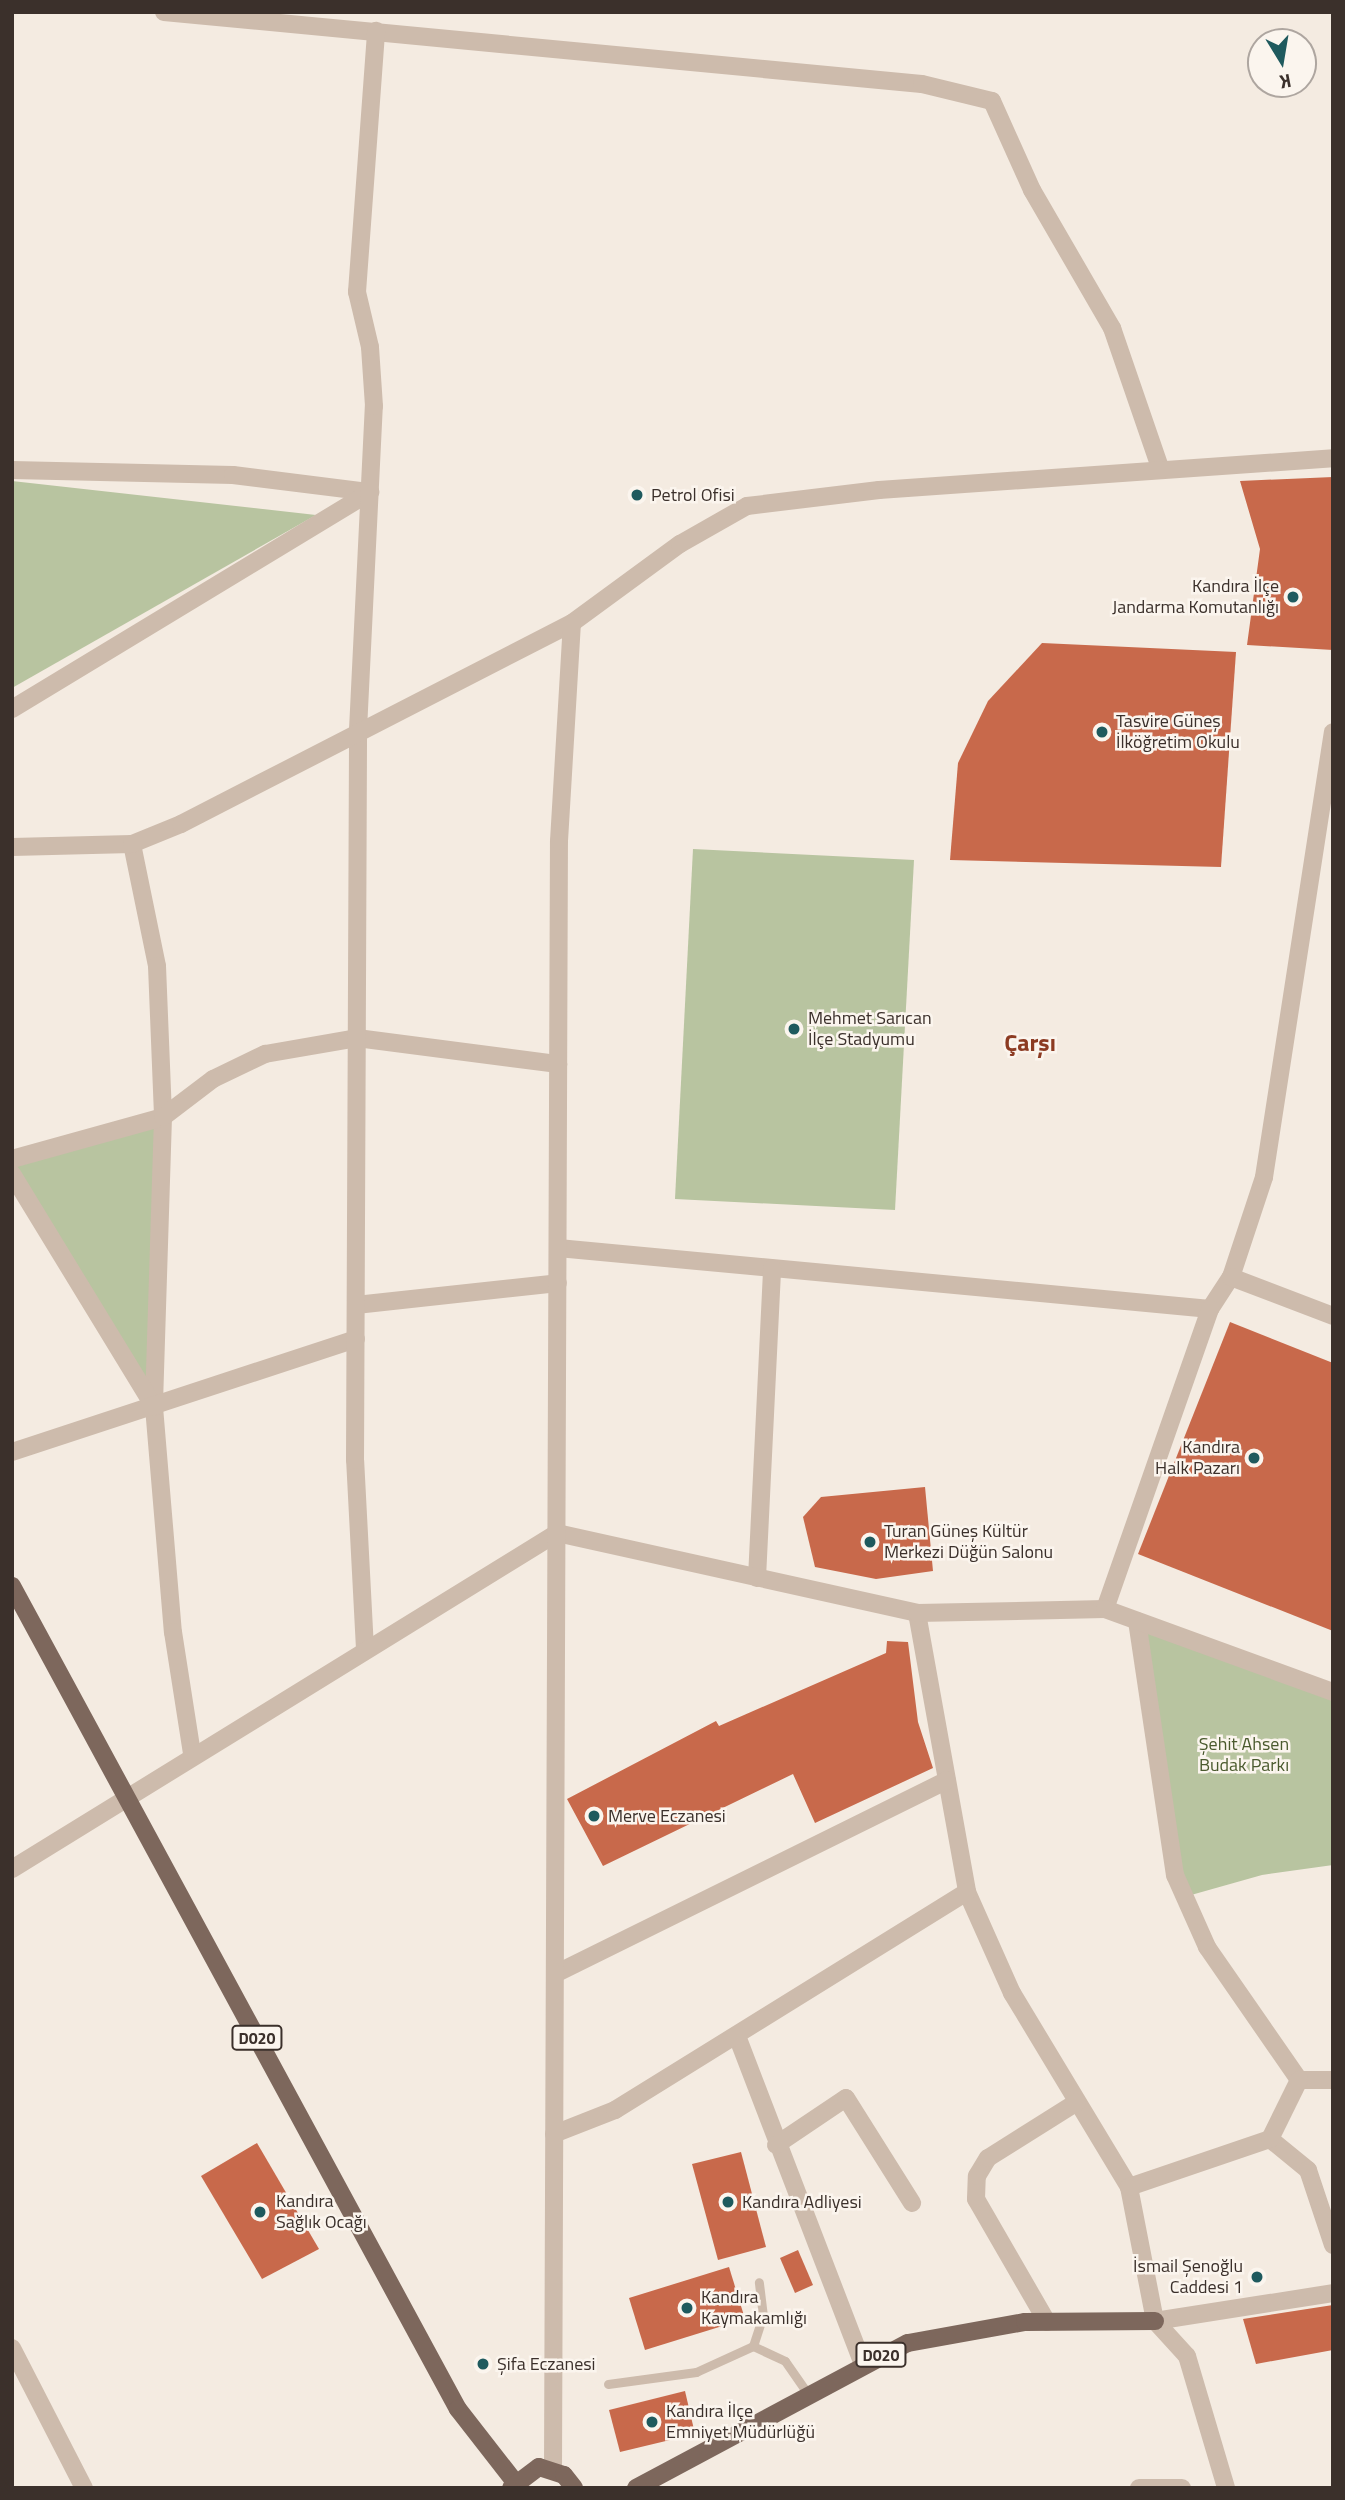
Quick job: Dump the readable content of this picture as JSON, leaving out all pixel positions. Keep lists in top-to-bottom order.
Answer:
{
  "streets": {
    "main road": ["D020"]
  },
  "districts": ["Çarşı"],
  "parks": ["Şehit Ahsen Budak Parkı"],
  "places": [
    "Petrol Ofisi",
    "Kandıra İlçe Jandarma Komutanlığı",
    "Tasvire Güneş İlköğretim Okulu",
    "Mehmet Sarıcan İlçe Stadyumu",
    "Kandıra Halk Pazarı",
    "Turan Güneş Kültür Merkezi Düğün Salonu",
    "Merve Eczanesi",
    "Kandıra Adliyesi",
    "Kandıra Sağlık Ocağı",
    "İsmail Şenoğlu Caddesi 1",
    "Kandıra Kaymakamlığı",
    "Şifa Eczanesi",
    "Kandıra İlçe Emniyet Müdürlüğü"
  ],
  "north": "bottom"
}
